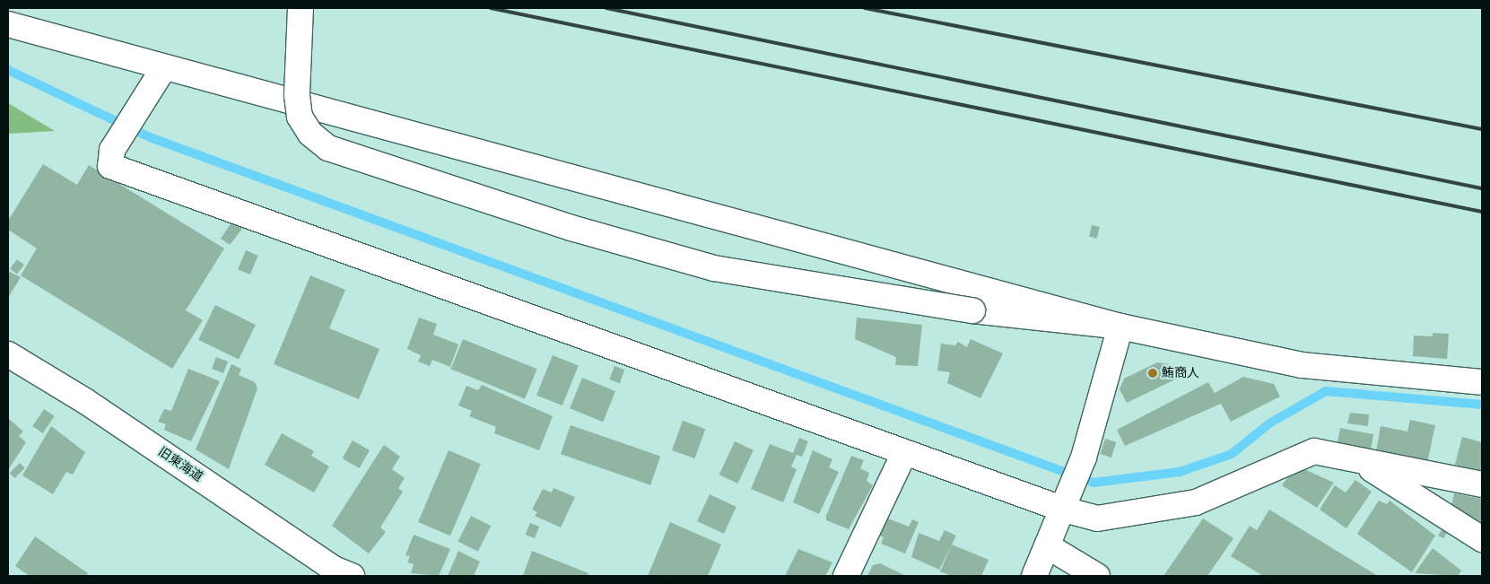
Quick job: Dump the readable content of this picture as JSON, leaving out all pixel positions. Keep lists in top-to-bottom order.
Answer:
{
  "streets": {
    "street": ["旧東海道"]
  },
  "places": ["鮪商人"]
}
